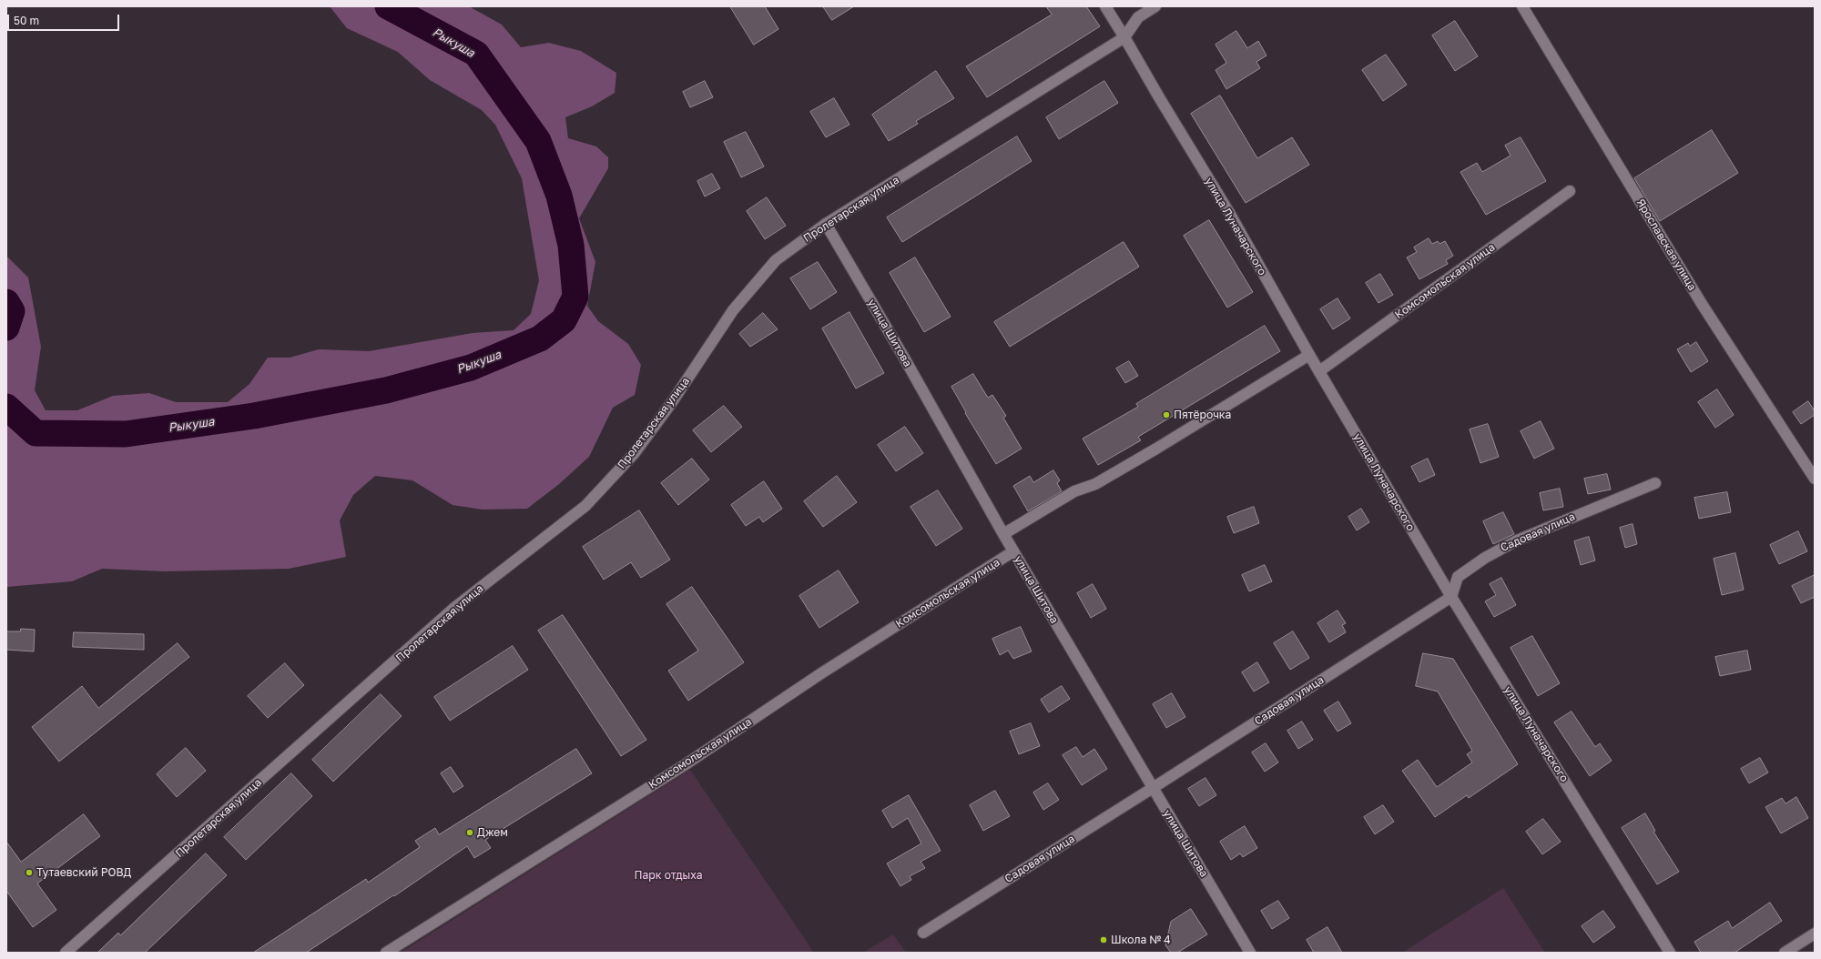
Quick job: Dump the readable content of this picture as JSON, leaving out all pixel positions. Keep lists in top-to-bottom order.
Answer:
{
  "streets": {
    "street": [
      "Пролетарская улица",
      "улица Луначарского",
      "Ярославская улица",
      "Комсомольская улица",
      "улица Шитова",
      "Садовая улица"
    ]
  },
  "crossings": [
    ["Пролетарская улица", "улица Луначарского"],
    ["Пролетарская улица", "улица Шитова"],
    ["улица Луначарского", "Комсомольская улица"],
    ["улица Луначарского", "Садовая улица"],
    ["Комсомольская улица", "улица Шитова"],
    ["улица Шитова", "Садовая улица"]
  ],
  "water": ["Рыкуша"],
  "parks": ["Парк отдыха"],
  "places": [
    "Пятёрочка",
    "Джем",
    "Тутаевский РОВД",
    "Школа № 4"
  ],
  "scale_bar": "50 m"
}
